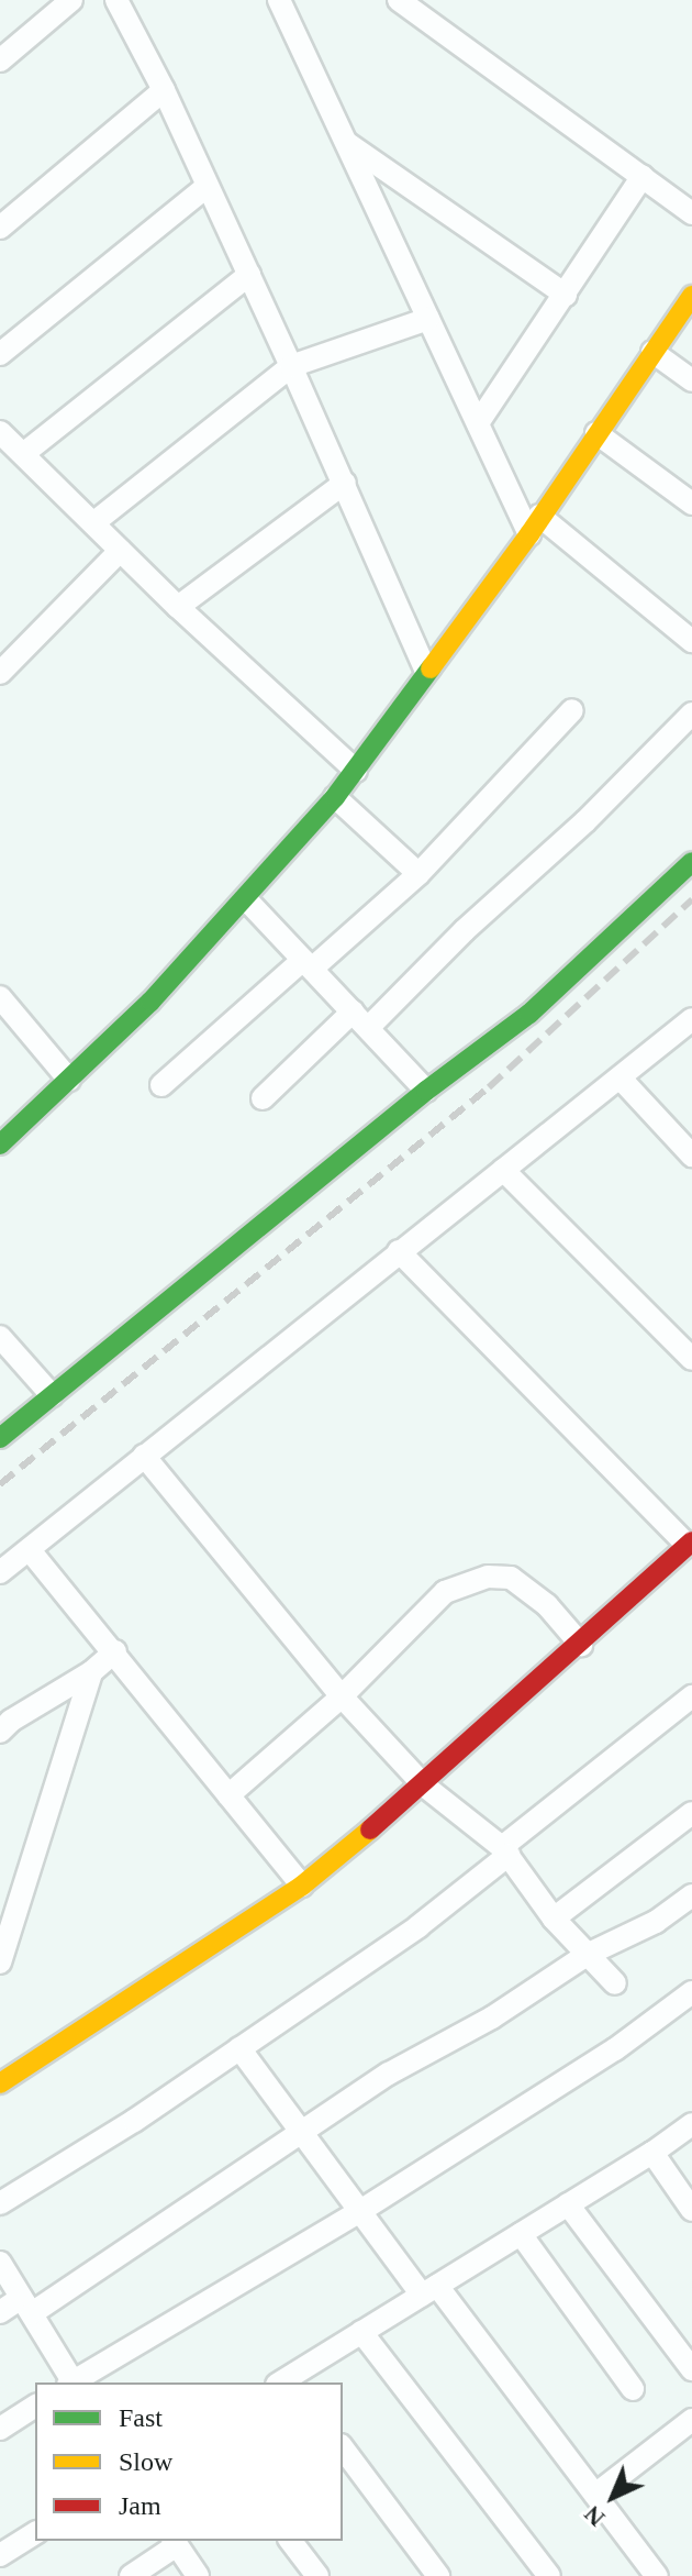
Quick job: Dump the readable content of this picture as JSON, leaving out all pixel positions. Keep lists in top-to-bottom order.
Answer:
{
  "legend": ["Fast", "Slow", "Jam"],
  "north": "bottom left"
}
